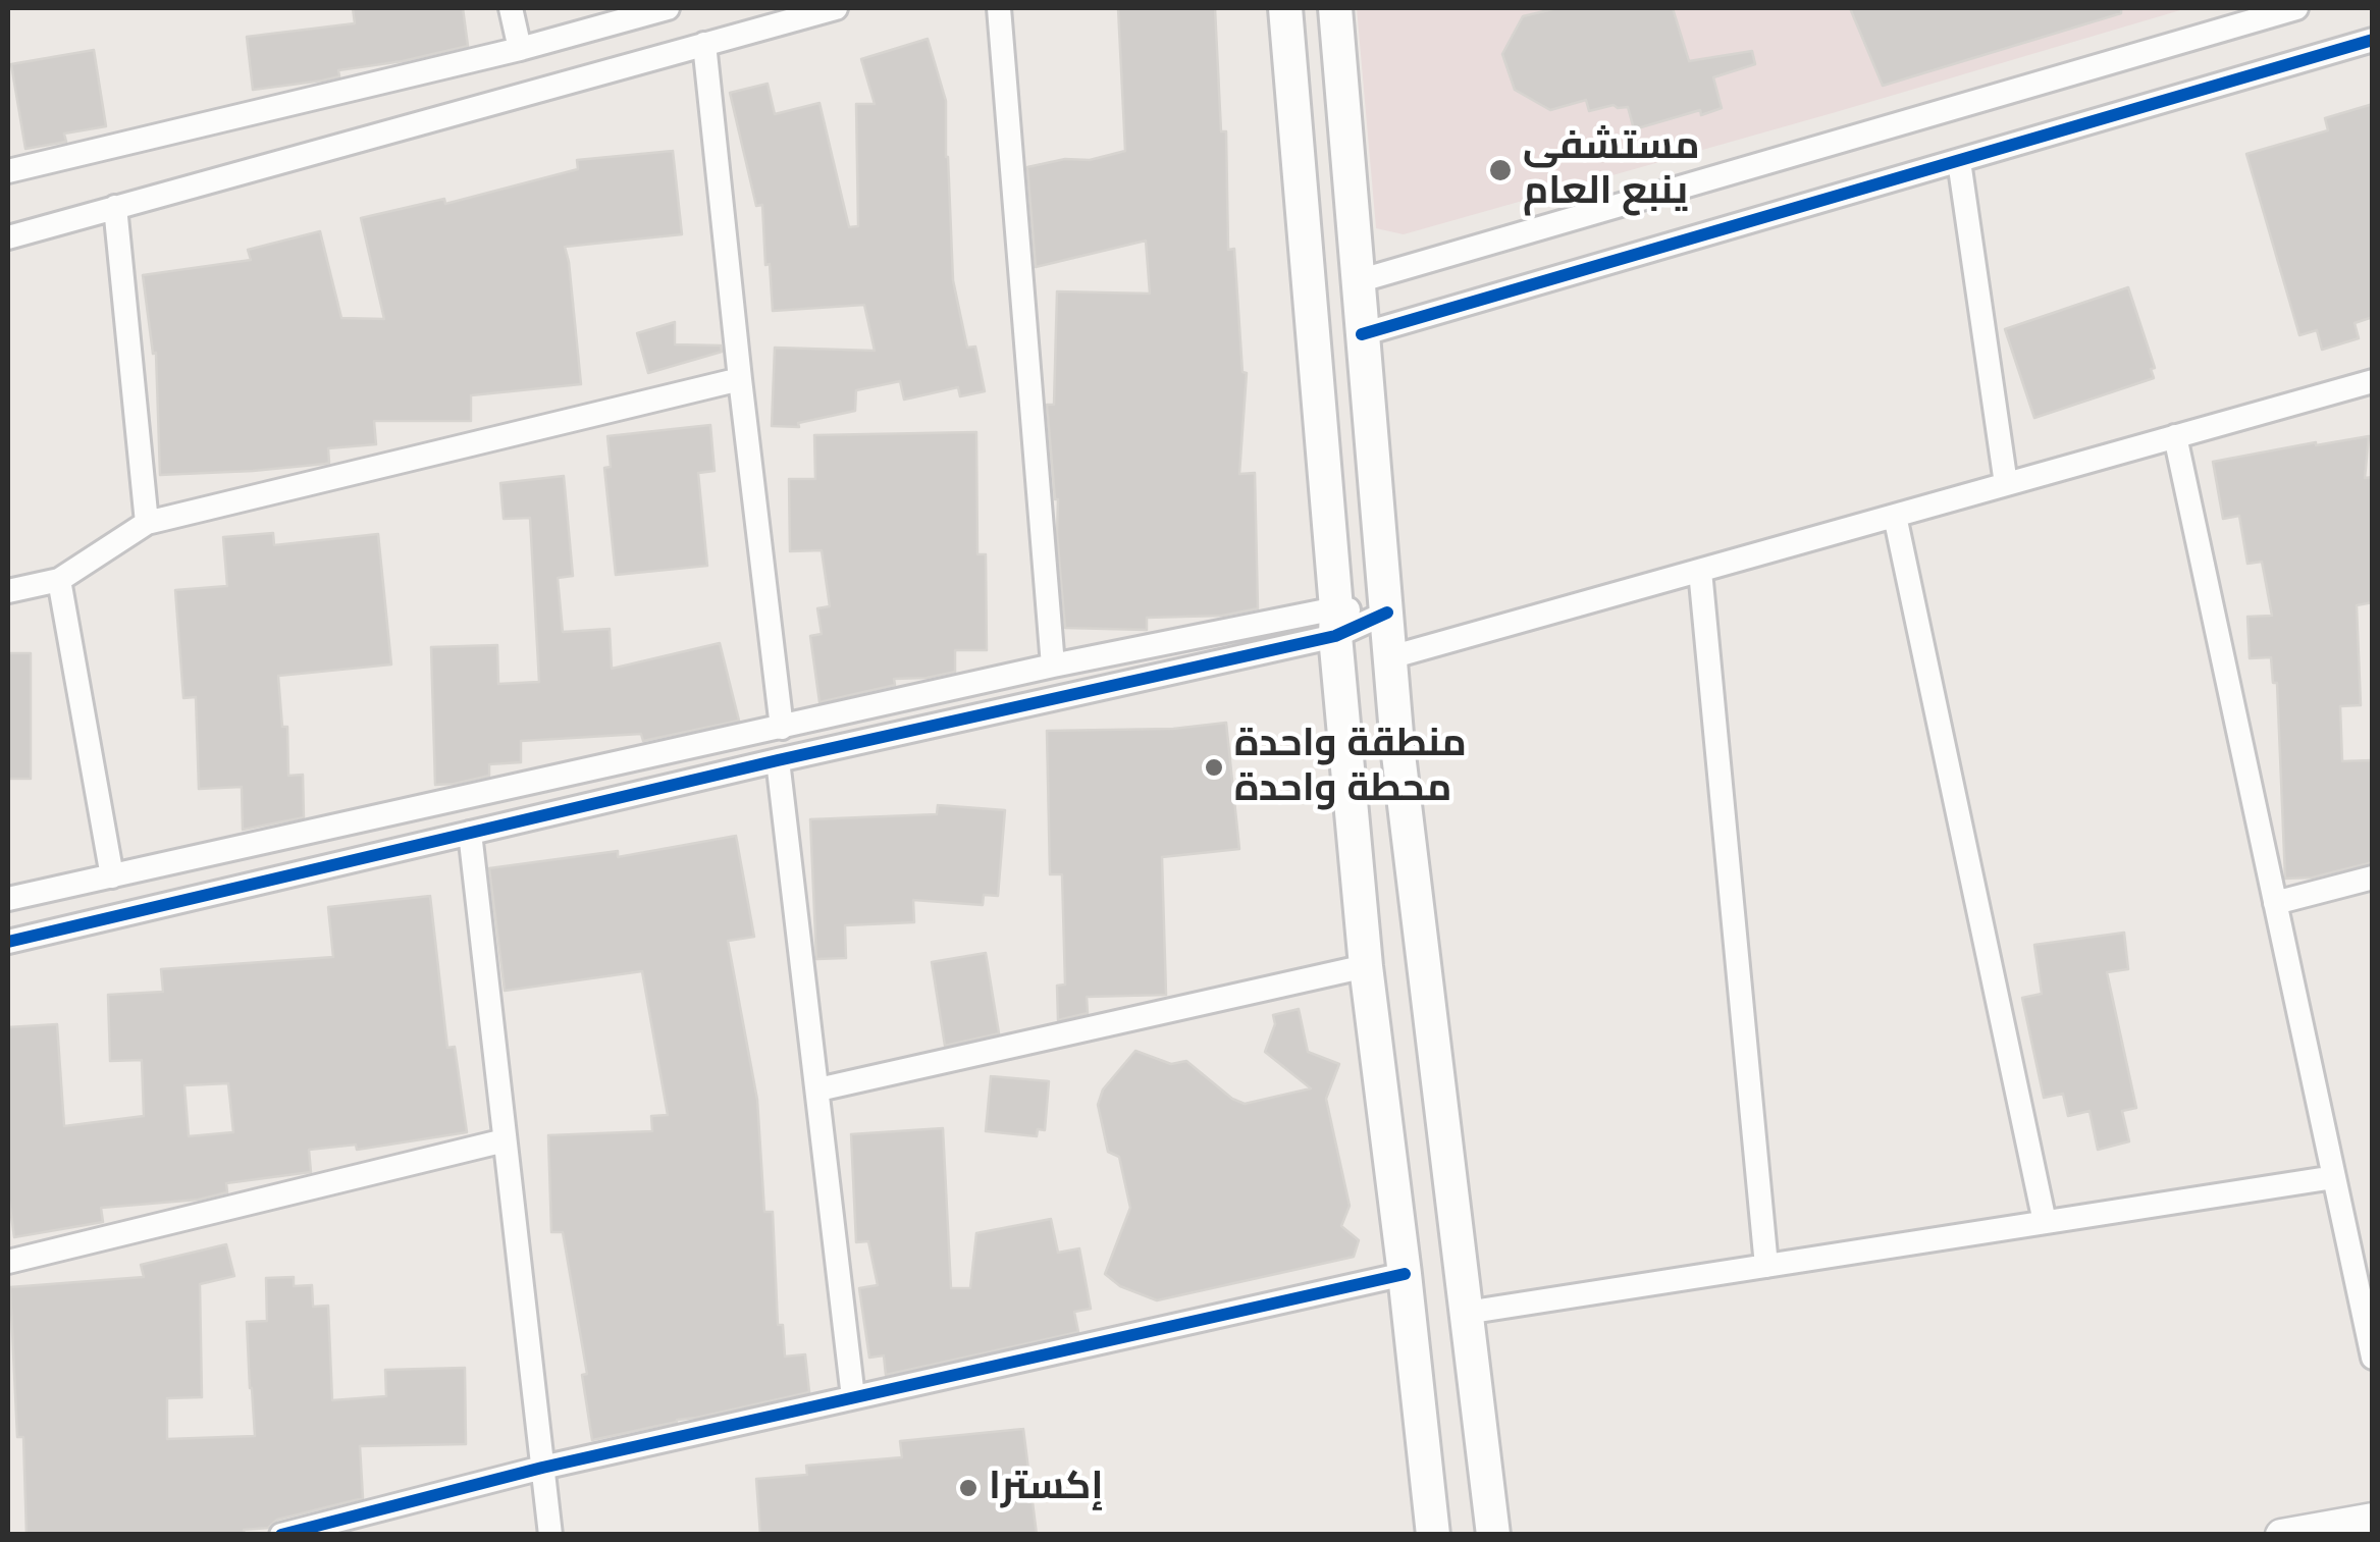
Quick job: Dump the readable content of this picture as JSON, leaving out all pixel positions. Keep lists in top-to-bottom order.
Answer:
{
  "places": ["مستشفى ينبع العام", "منطقة واحدة محطة واحدة", "إكسترا"]
}
